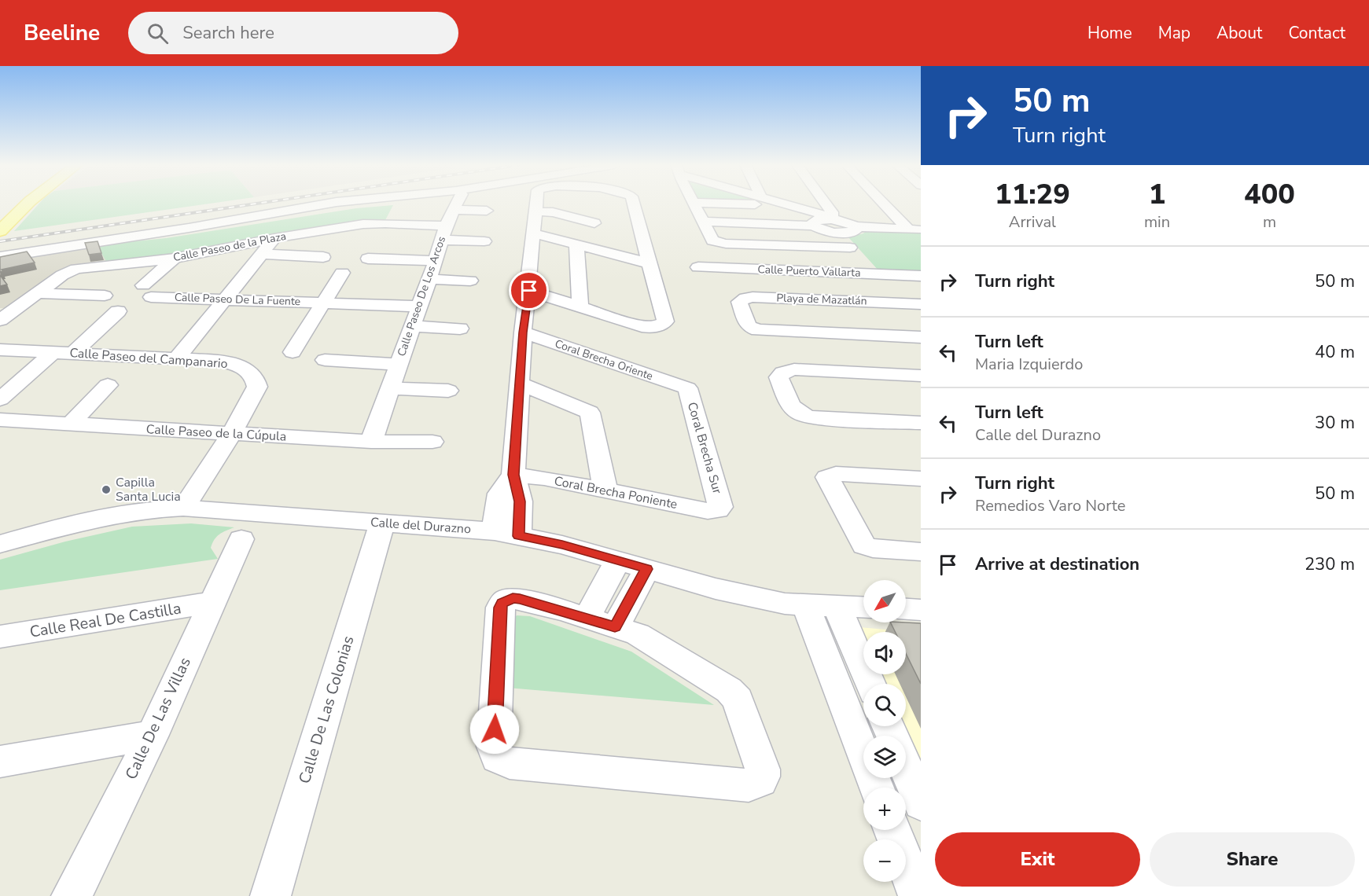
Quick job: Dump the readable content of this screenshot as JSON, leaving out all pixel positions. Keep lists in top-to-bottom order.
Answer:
{
  "streets": {
    "street": [
      "Calle Paseo de la Plaza",
      "Calle Puerto Vallarta",
      "Calle Paseo De Los Arcos",
      "Calle Paseo De La Fuente",
      "Playa de Mazatlán",
      "Calle Paseo del Campanario",
      "Coral Brecha Oriente",
      "Calle Paseo de la Cúpula",
      "Coral Brecha Sur",
      "Coral Brecha Poniente",
      "Calle del Durazno",
      "Calle Real De Castilla",
      "Calle De Las Colonias",
      "Calle De Las Villas"
    ]
  },
  "crossings": [
    ["Calle Paseo de la Plaza", "Calle Paseo De Los Arcos"],
    ["Calle Paseo de la Plaza", "Calle Paseo De La Fuente"],
    ["Calle Paseo De Los Arcos", "Calle Paseo De La Fuente"],
    ["Calle Paseo De Los Arcos", "Calle Paseo de la Cúpula"],
    ["Calle Paseo del Campanario", "Calle Paseo de la Cúpula"],
    ["Calle Paseo del Campanario", "Calle del Durazno"],
    ["Coral Brecha Oriente", "Coral Brecha Sur"],
    ["Coral Brecha Sur", "Coral Brecha Poniente"],
    ["Calle del Durazno", "Calle De Las Colonias"],
    ["Calle Real De Castilla", "Calle De Las Villas"]
  ],
  "places": ["Capilla Santa Lucia"],
  "north": "bottom left",
  "page": {
    "header": "Beeline",
    "search": "Search here",
    "nav": [
      "Home",
      "Map",
      "About",
      "Contact"
    ],
    "turn": ["50 m", "Turn right"],
    "eta": [
      "11:29",
      "Arrival",
      "1",
      "min",
      "400",
      "m"
    ],
    "list": [
      {
        "name": "Turn right",
        "value": "50 m"
      },
      {
        "name": "Turn left",
        "note": "Maria Izquierdo",
        "value": "40 m"
      },
      {
        "name": "Turn left",
        "note": "Calle del Durazno",
        "value": "30 m"
      },
      {
        "name": "Turn right",
        "note": "Remedios Varo Norte",
        "value": "50 m"
      },
      {
        "name": "Arrive at destination",
        "value": "230 m"
      }
    ],
    "map_buttons": ["+", "−"],
    "buttons": ["Exit", "Share"]
  }
}
